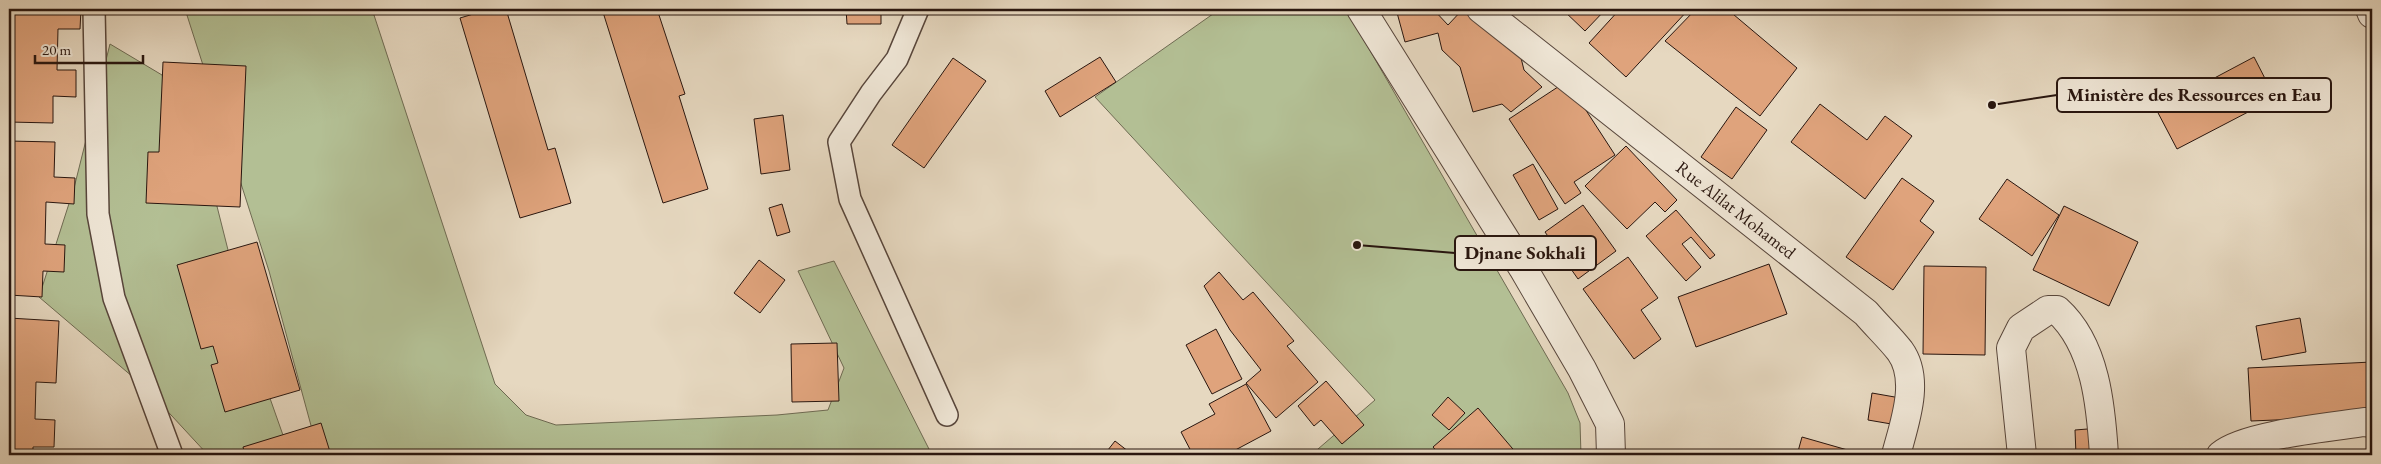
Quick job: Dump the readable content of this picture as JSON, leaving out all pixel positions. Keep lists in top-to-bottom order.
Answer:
{
  "streets": {
    "street": ["Rue Alilat Mohamed"]
  },
  "places": ["Ministère des Ressources en Eau", "Djnane Sokhali"],
  "scale_bar": "20 m"
}
